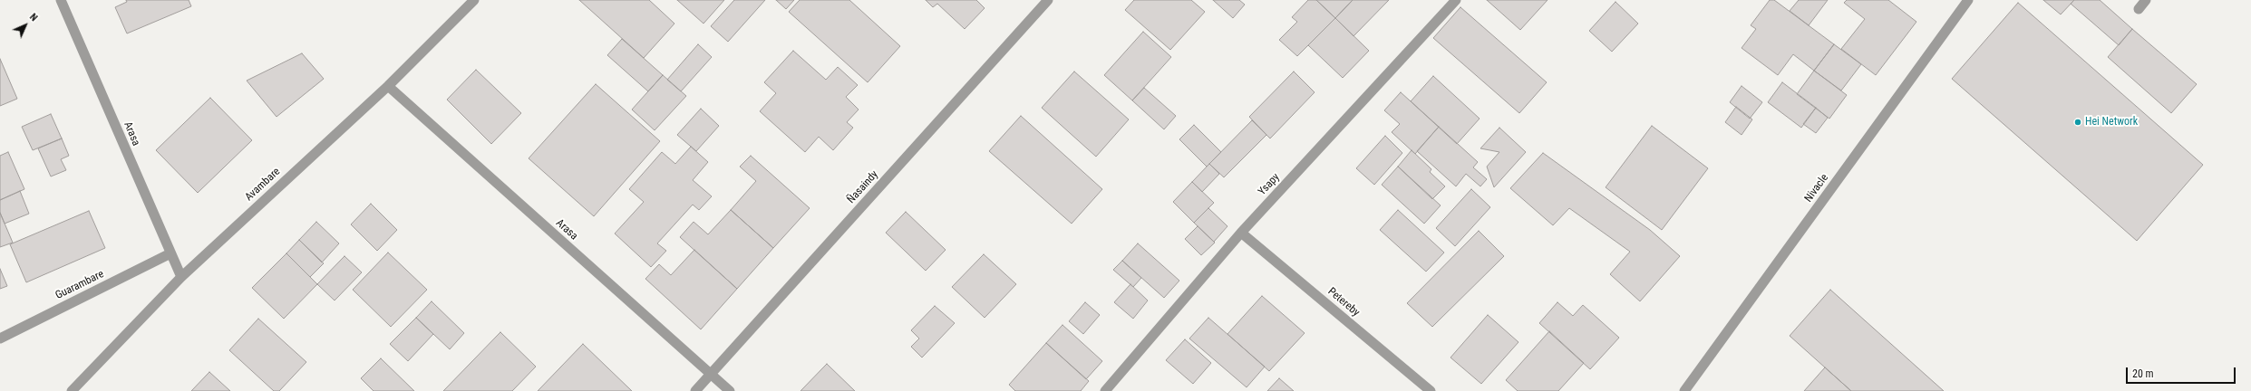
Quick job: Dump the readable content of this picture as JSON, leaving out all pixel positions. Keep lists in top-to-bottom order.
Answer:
{
  "streets": {
    "street": [
      "Arasa",
      "Avambare",
      "Ysapy",
      "Ñasaindy",
      "Nivacle",
      "Guarambare",
      "Petereby"
    ]
  },
  "crossings": [
    ["Arasa", "Avambare"],
    ["Arasa", "Ñasaindy"],
    ["Arasa", "Guarambare"],
    ["Ysapy", "Petereby"]
  ],
  "places": ["Hei Network"],
  "scale_bar": "20 m",
  "north": "top right"
}
